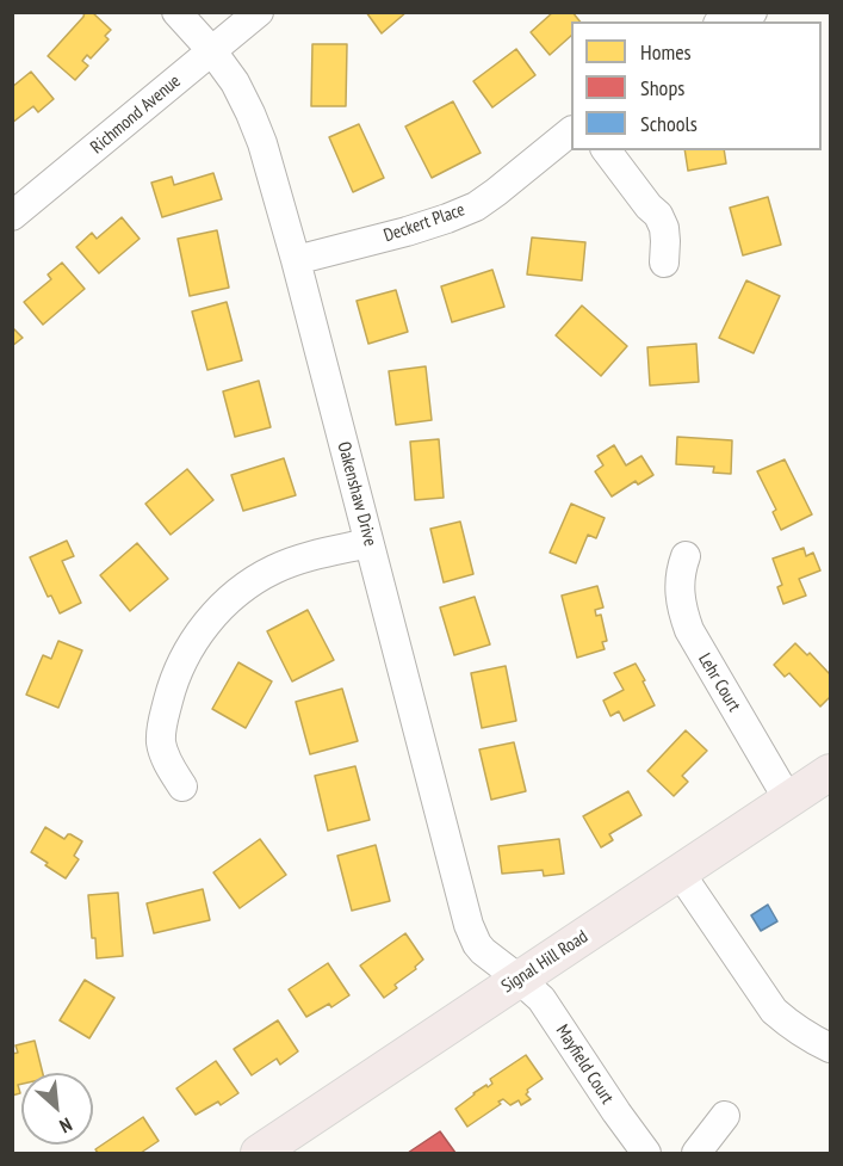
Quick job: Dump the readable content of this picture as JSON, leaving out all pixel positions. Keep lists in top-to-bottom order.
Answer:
{
  "streets": {
    "main road": ["Signal Hill Road"],
    "street": [
      "Richmond Avenue",
      "Deckert Place",
      "Oakenshaw Drive",
      "Lehr Court",
      "Mayfield Court"
    ]
  },
  "crossings": [
    ["Richmond Avenue", "Oakenshaw Drive"],
    ["Deckert Place", "Oakenshaw Drive"],
    ["Oakenshaw Drive", "Signal Hill Road"],
    ["Oakenshaw Drive", "Mayfield Court"],
    ["Lehr Court", "Signal Hill Road"],
    ["Signal Hill Road", "Mayfield Court"]
  ],
  "legend": ["Homes", "Shops", "Schools"],
  "north": "bottom right"
}
